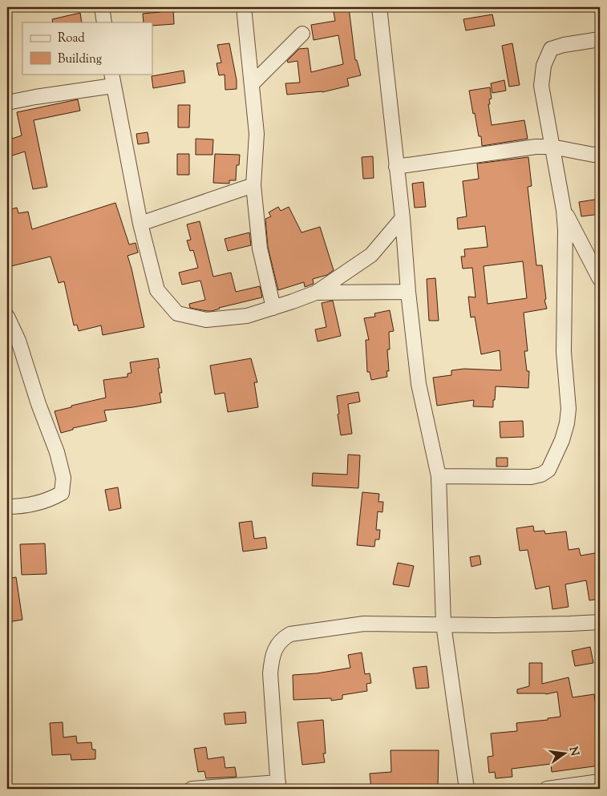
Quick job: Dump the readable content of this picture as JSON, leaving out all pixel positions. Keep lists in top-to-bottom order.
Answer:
{
  "legend": ["Road", "Building"],
  "north": "right"
}
